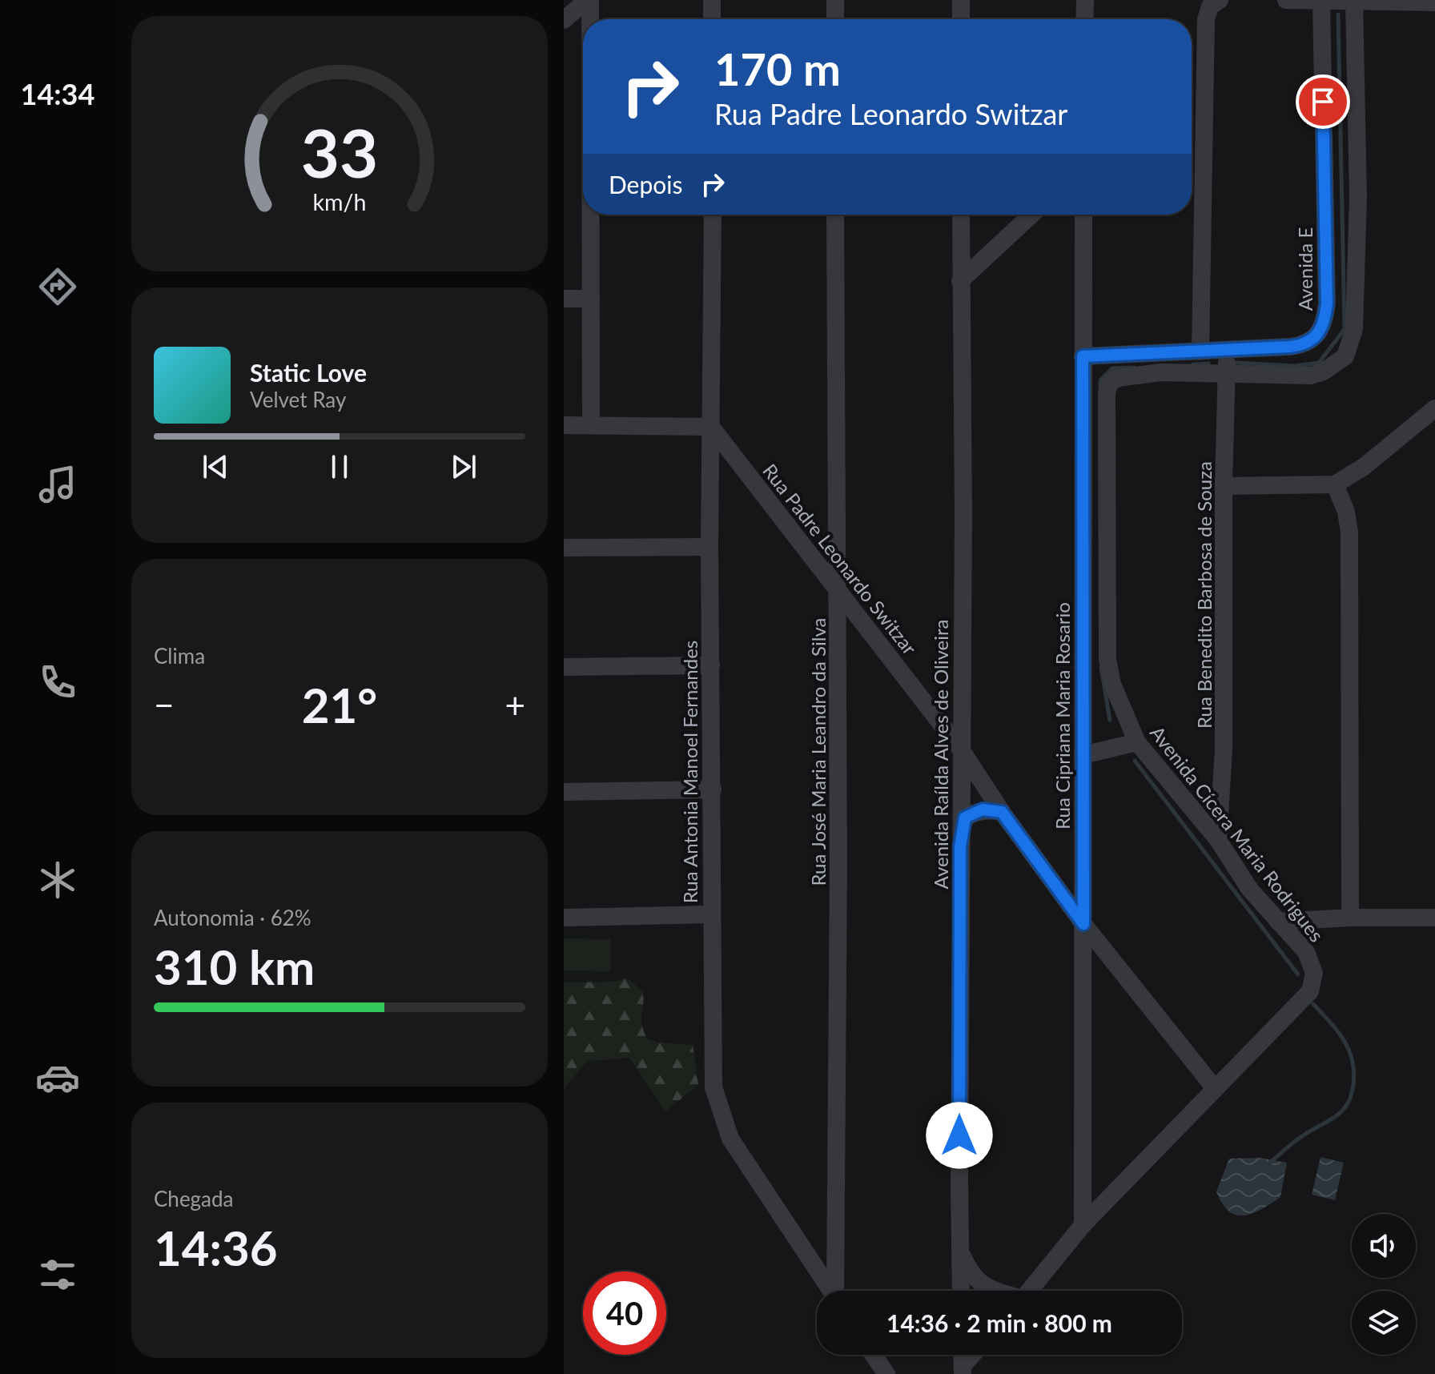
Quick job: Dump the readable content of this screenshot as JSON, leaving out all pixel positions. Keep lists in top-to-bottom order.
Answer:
{
  "streets": {
    "street": [
      "Avenida E",
      "Rua Padre Leonardo Switzar",
      "Rua Benedito Barbosa de Souza",
      "Rua Cipriana Maria Rosario",
      "Rua José Maria Leandro da Silva",
      "Avenida Raílda Alves de Oliveira",
      "Rua Antonia Manoel Fernandes",
      "Avenida Cícera Maria Rodrigues"
    ]
  },
  "crossings": [
    ["Avenida E", "Rua Benedito Barbosa de Souza"],
    ["Avenida E", "Rua Cipriana Maria Rosario"],
    ["Rua Padre Leonardo Switzar", "Rua Cipriana Maria Rosario"],
    ["Rua Padre Leonardo Switzar", "Rua José Maria Leandro da Silva"],
    ["Rua Padre Leonardo Switzar", "Avenida Raílda Alves de Oliveira"],
    ["Rua Padre Leonardo Switzar", "Rua Antonia Manoel Fernandes"],
    ["Rua Padre Leonardo Switzar", "Avenida Cícera Maria Rodrigues"],
    ["Rua Benedito Barbosa de Souza", "Avenida Cícera Maria Rodrigues"]
  ],
  "page": {
    "tabs": "14:34",
    "turn": ["170 m", "Rua Padre Leonardo Switzar"],
    "then": "Depois",
    "song": ["Static Love", "Velvet Ray"],
    "tile": [
      "Clima",
      ["Autonomia · 62%", "310 km"],
      ["Chegada", "14:36"]
    ],
    "heat": ["−", "21°", "+"],
    "limit": "40",
    "trip": "14:36 · 2 min · 800 m",
    "gauge": ["33", "km/h"]
  }
}
